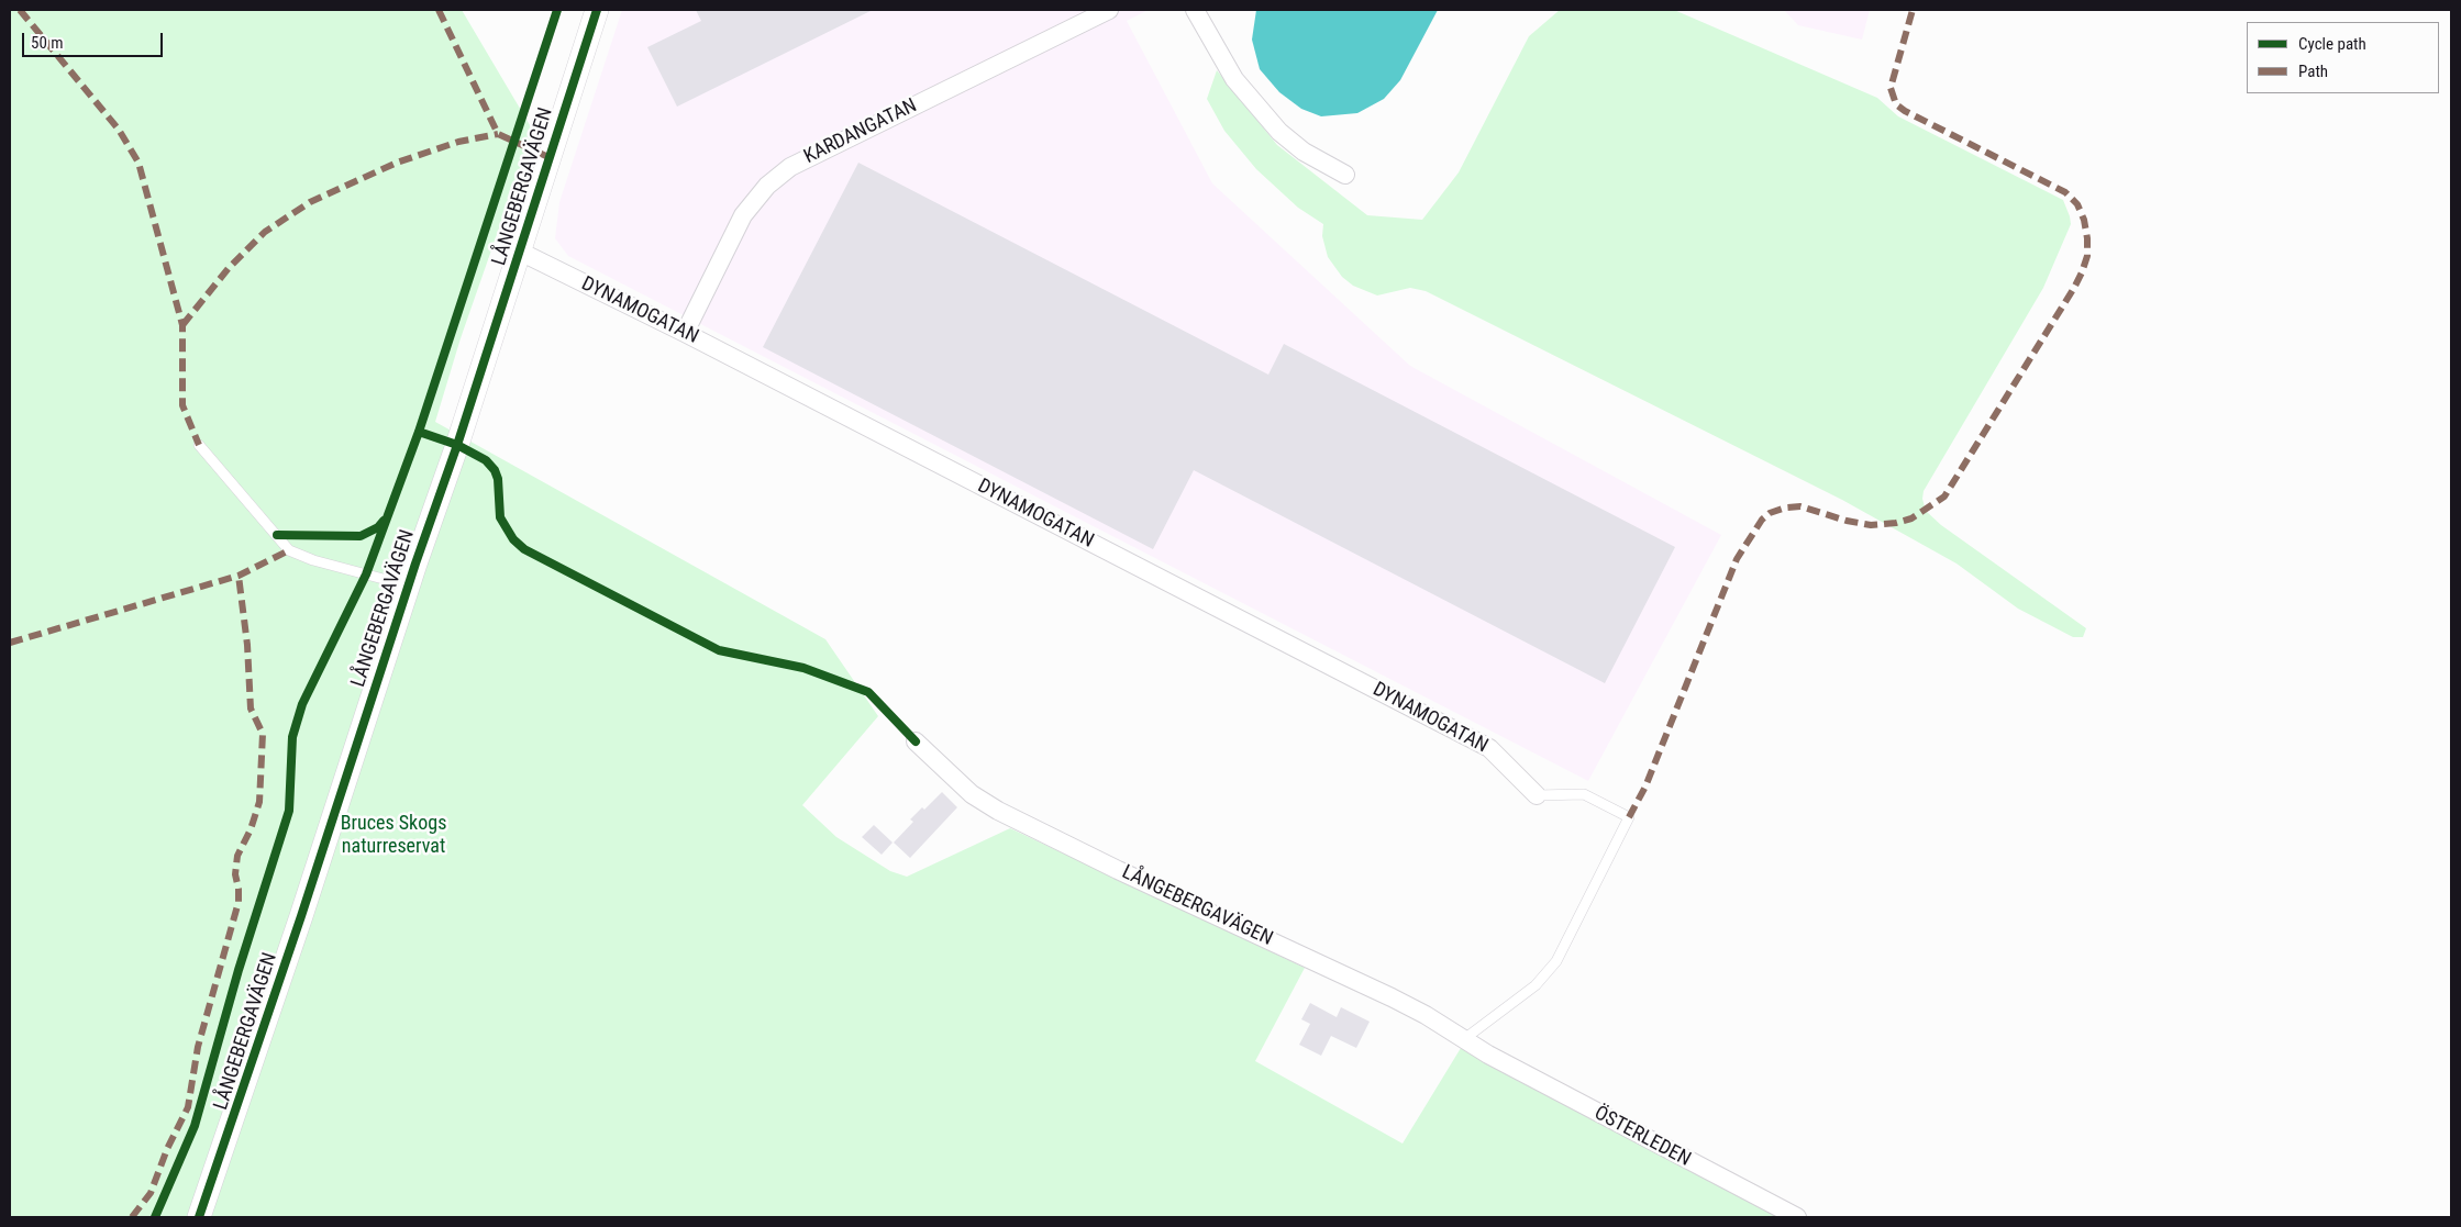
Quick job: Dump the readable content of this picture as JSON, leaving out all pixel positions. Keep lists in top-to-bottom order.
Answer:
{
  "streets": {
    "street": [
      "KARDANGATAN",
      "LÅNGEBERGAVÄGEN",
      "DYNAMOGATAN",
      "ÖSTERLEDEN"
    ]
  },
  "crossings": [
    ["KARDANGATAN", "DYNAMOGATAN"],
    ["LÅNGEBERGAVÄGEN", "DYNAMOGATAN"],
    ["LÅNGEBERGAVÄGEN", "ÖSTERLEDEN"]
  ],
  "parks": ["Bruces Skogs naturreservat"],
  "legend": ["Cycle path", "Path"],
  "scale_bar": "50 m"
}
